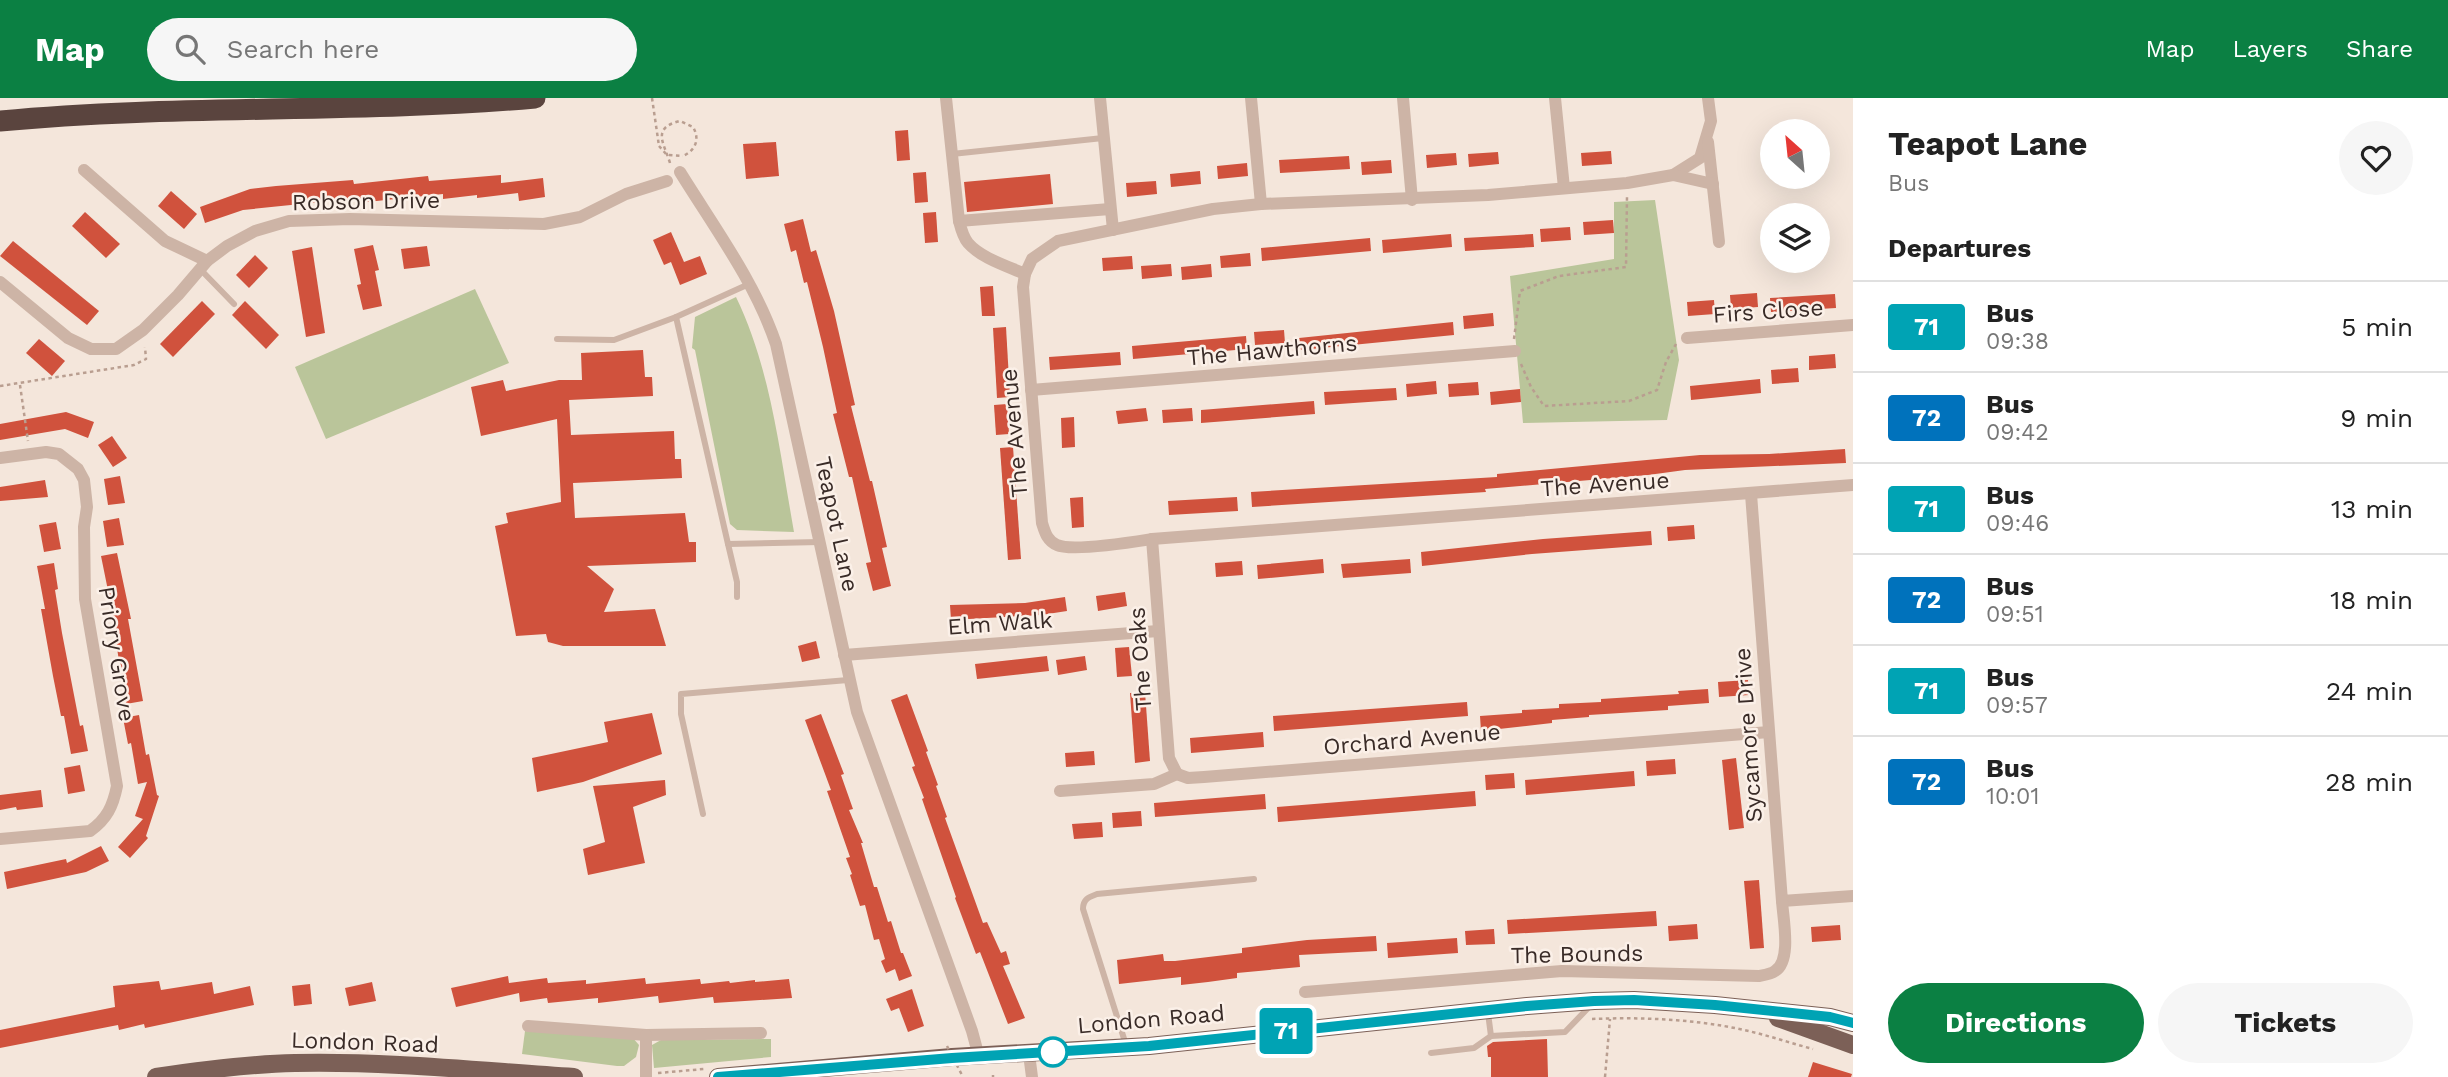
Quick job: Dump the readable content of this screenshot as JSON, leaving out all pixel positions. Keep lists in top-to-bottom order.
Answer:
{
  "streets": {
    "main road": ["London Road"],
    "street": [
      "Robson Drive",
      "Firs Close",
      "The Hawthorns",
      "The Avenue",
      "Teapot Lane",
      "Elm Walk",
      "Priory Grove",
      "The Oaks",
      "Sycamore Drive",
      "Orchard Avenue",
      "The Bounds"
    ]
  },
  "crossings": [
    ["The Hawthorns", "The Avenue"],
    ["The Avenue", "The Oaks"],
    ["The Avenue", "Sycamore Drive"],
    ["Teapot Lane", "Elm Walk"],
    ["Teapot Lane", "London Road"],
    ["Elm Walk", "The Oaks"],
    ["The Oaks", "Orchard Avenue"],
    ["Sycamore Drive", "Orchard Avenue"],
    ["Sycamore Drive", "The Bounds"]
  ],
  "lines": ["bus line 71"],
  "north": "top left",
  "page": {
    "header": "Map",
    "search": "Search here",
    "nav": ["Map", "Layers", "Share"],
    "on_map": "71",
    "heading": [
      ["Teapot Lane", "Bus"],
      "Departures"
    ],
    "list": [
      {
        "mark": "71",
        "name": "Bus",
        "note": "09:38",
        "value": "5 min"
      },
      {
        "mark": "72",
        "name": "Bus",
        "note": "09:42",
        "value": "9 min"
      },
      {
        "mark": "71",
        "name": "Bus",
        "note": "09:46",
        "value": "13 min"
      },
      {
        "mark": "72",
        "name": "Bus",
        "note": "09:51",
        "value": "18 min"
      },
      {
        "mark": "71",
        "name": "Bus",
        "note": "09:57",
        "value": "24 min"
      },
      {
        "mark": "72",
        "name": "Bus",
        "note": "10:01",
        "value": "28 min"
      }
    ],
    "buttons": ["Directions", "Tickets"]
  }
}
